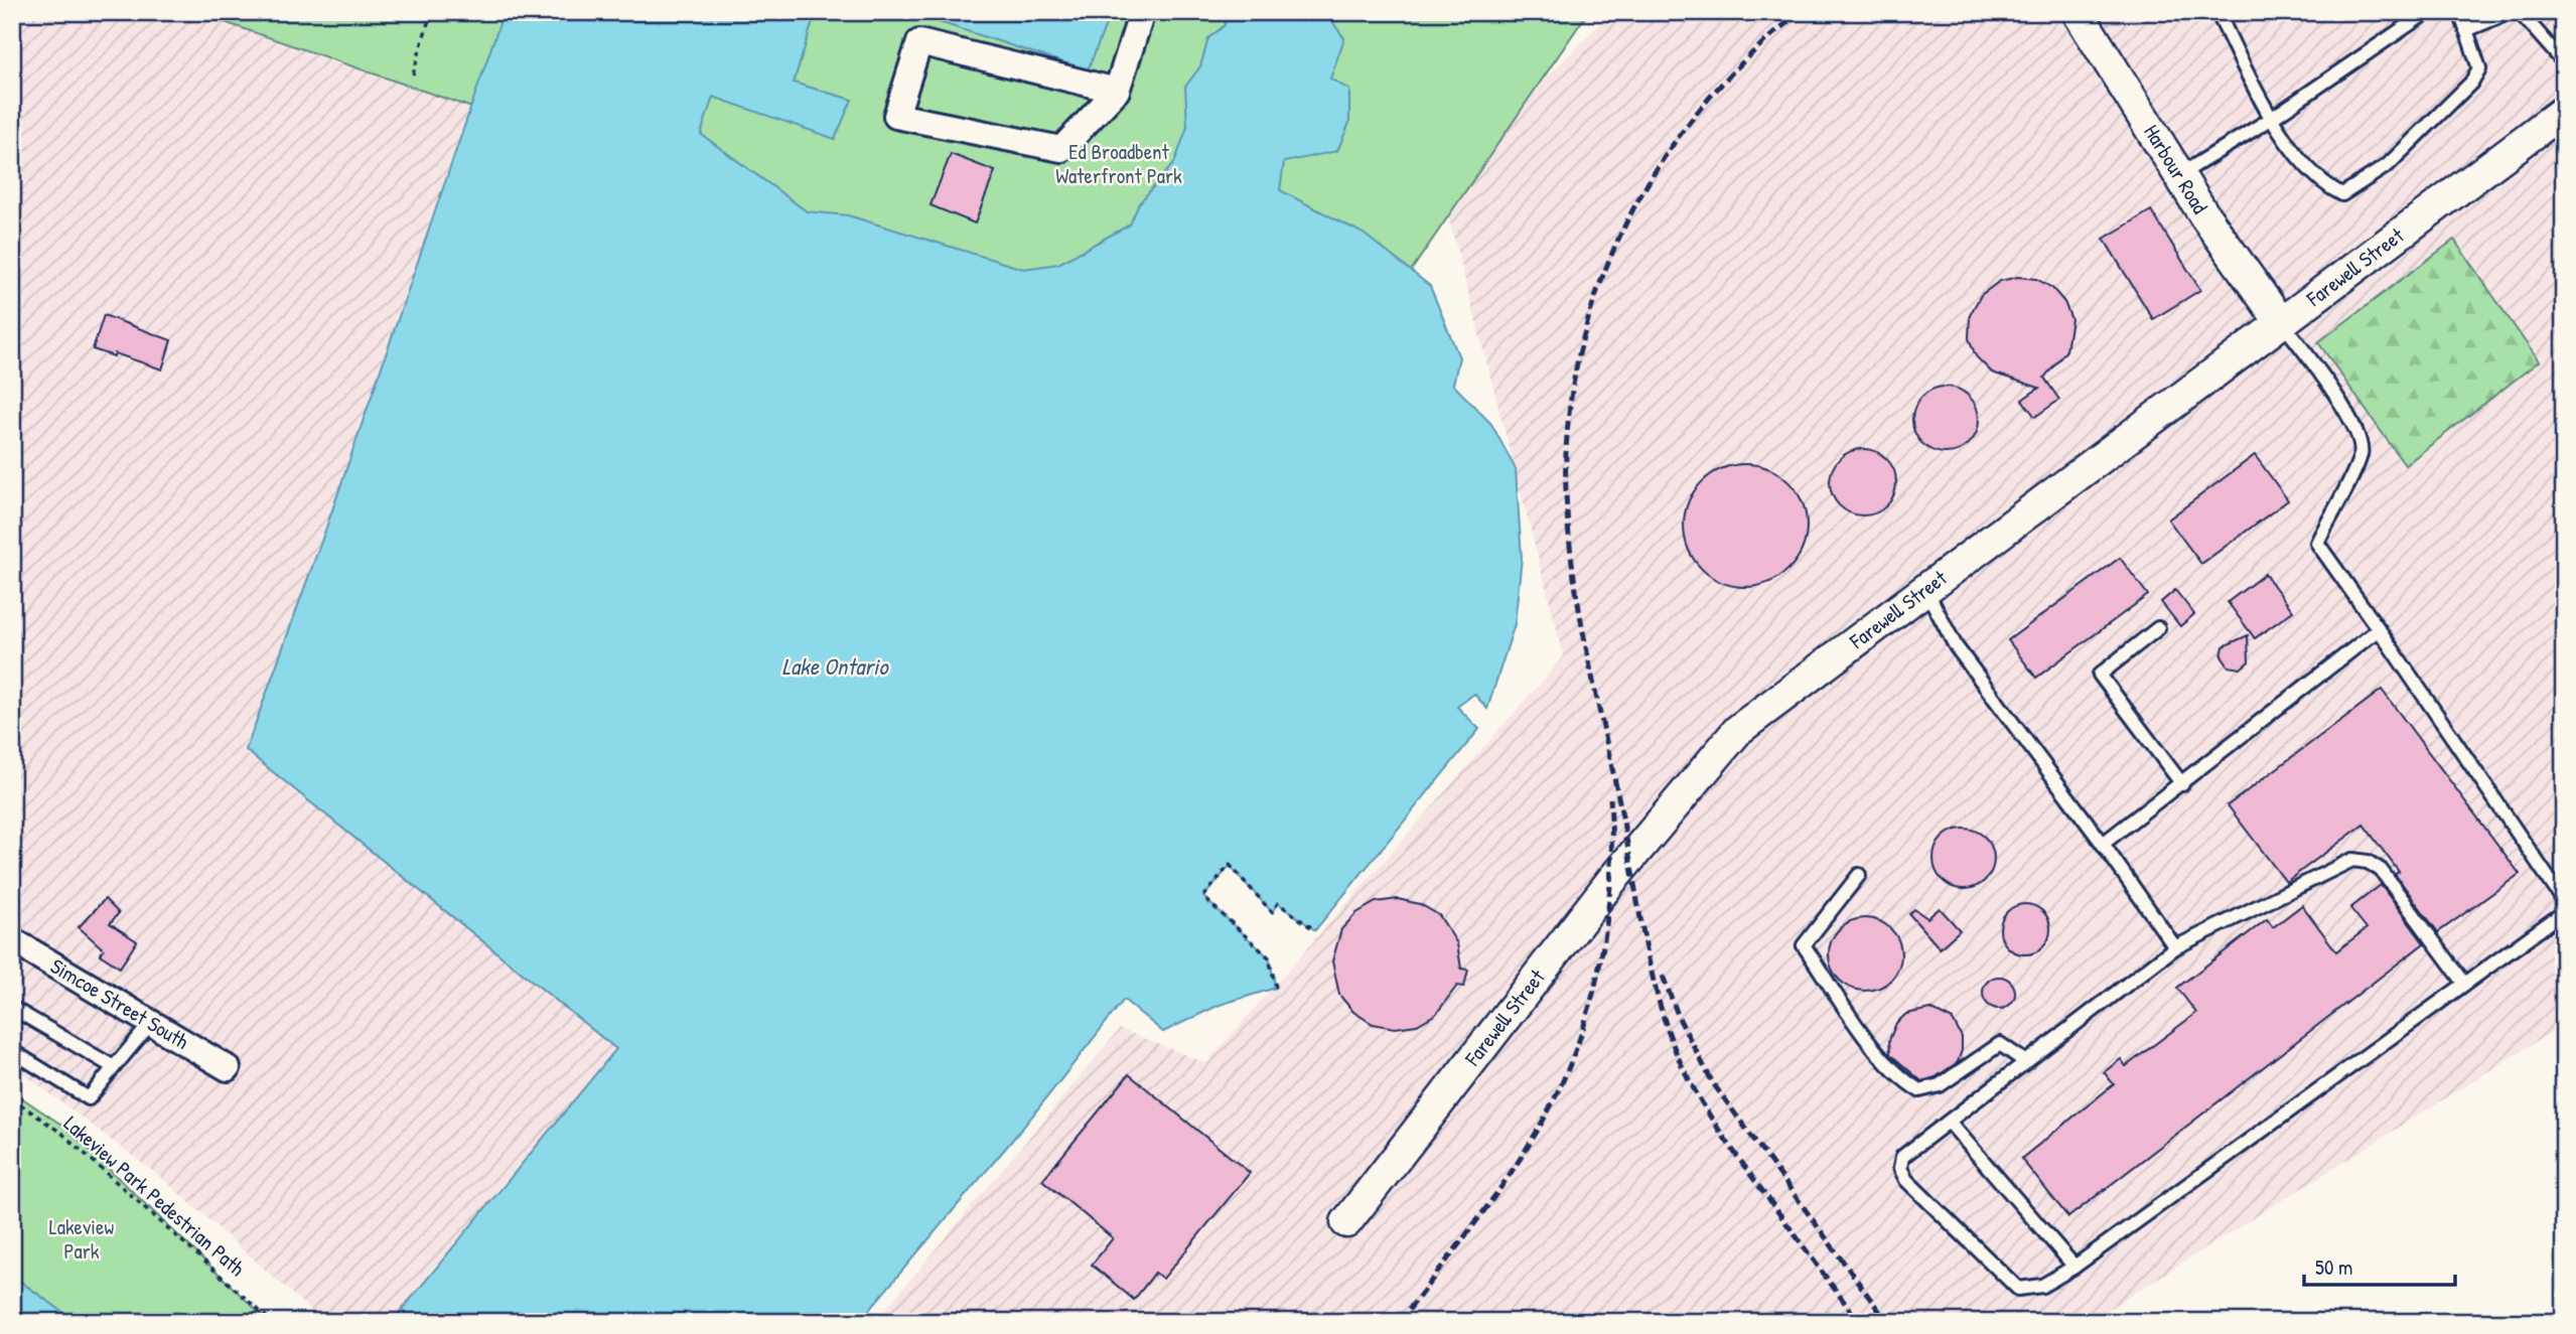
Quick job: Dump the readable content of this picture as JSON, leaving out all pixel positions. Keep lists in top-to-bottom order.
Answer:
{
  "streets": {
    "street": ["Harbour Road", "Farewell Street", "Simcoe Street South"],
    "path": ["Lakeview Park Pedestrian Path"]
  },
  "crossings": [
    ["Harbour Road", "Farewell Street"]
  ],
  "water": ["Lake Ontario"],
  "parks": ["Ed Broadbent Waterfront Park", "Lakeview Park"],
  "scale_bar": "50 m"
}
